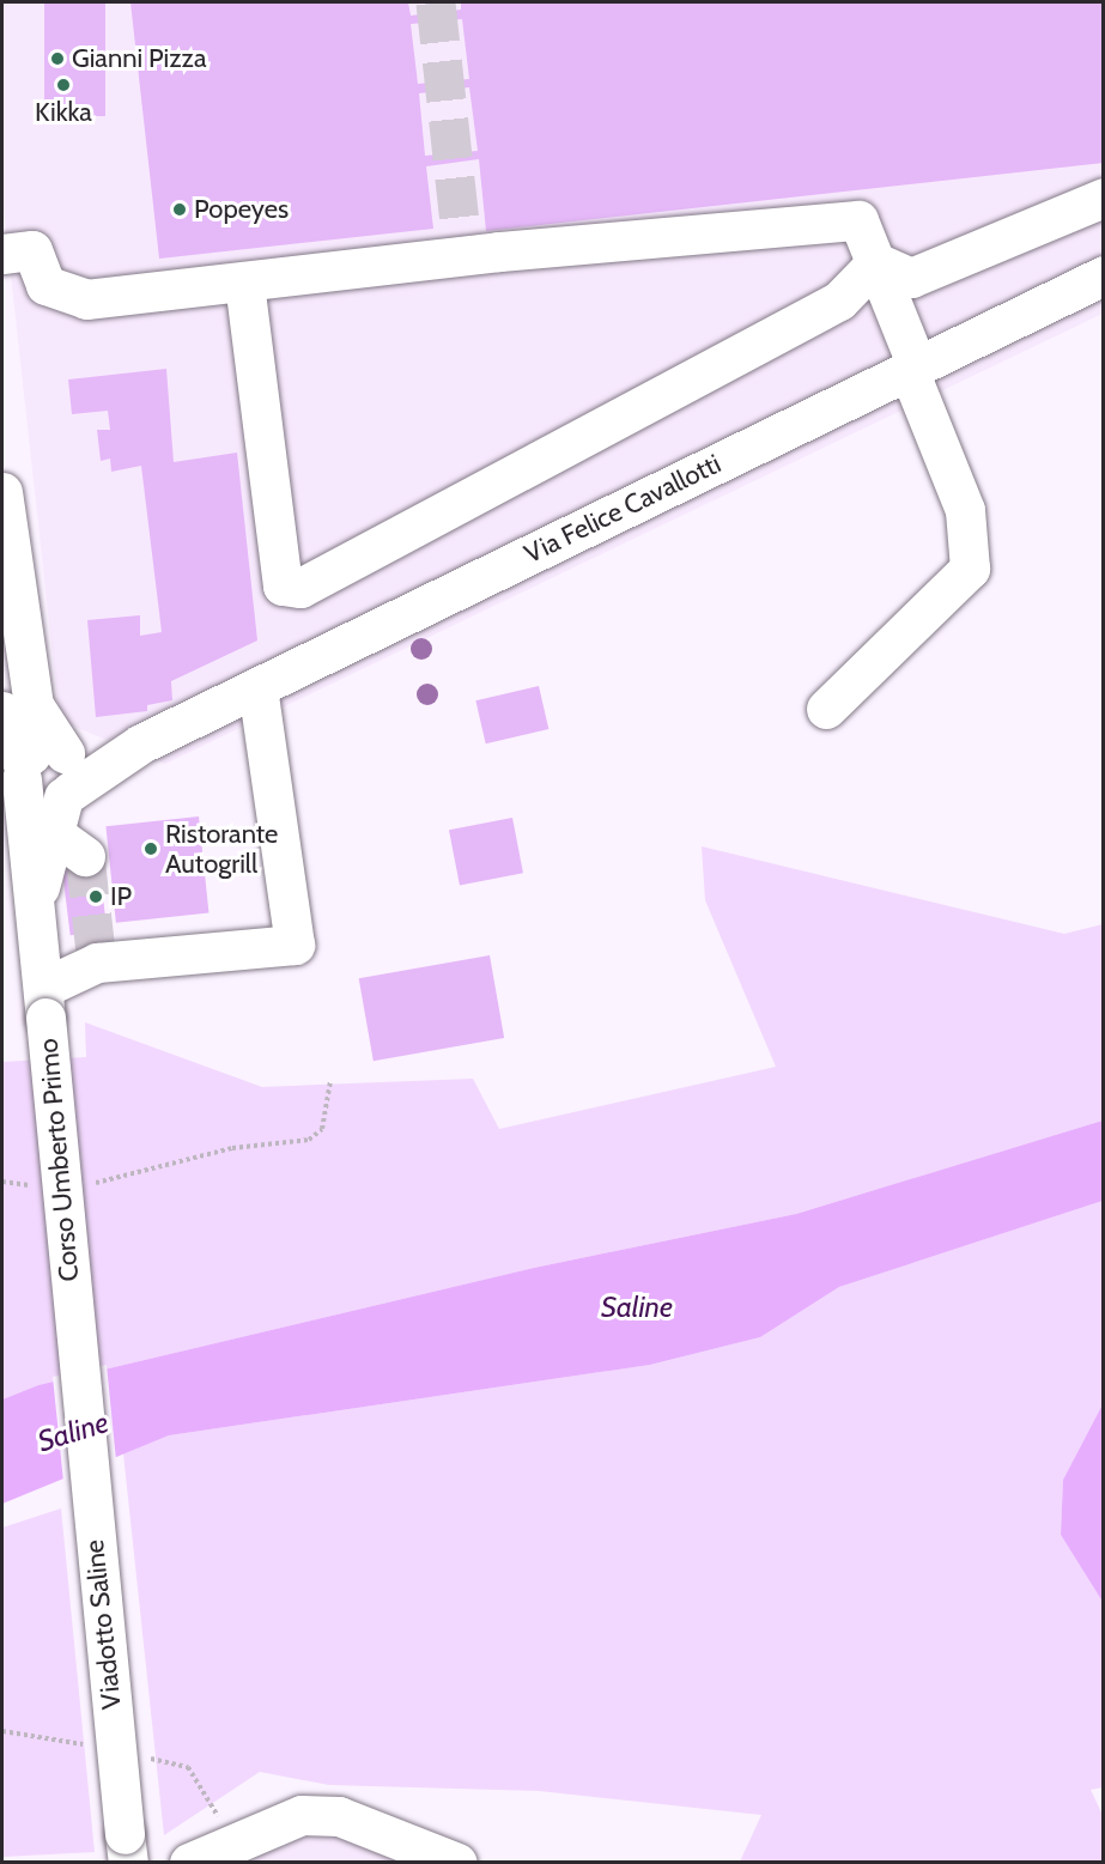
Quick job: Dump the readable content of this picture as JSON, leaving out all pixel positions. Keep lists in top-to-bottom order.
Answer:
{
  "streets": {
    "main road": ["Via Felice Cavallotti", "Corso Umberto Primo", "Viadotto Saline"]
  },
  "crossings": [
    ["Via Felice Cavallotti", "Corso Umberto Primo"],
    ["Corso Umberto Primo", "Viadotto Saline"]
  ],
  "water": ["Saline"],
  "places": [
    "Gianni Pizza",
    "Kikka",
    "Popeyes",
    "Ristorante Autogrill",
    "IP"
  ]
}
